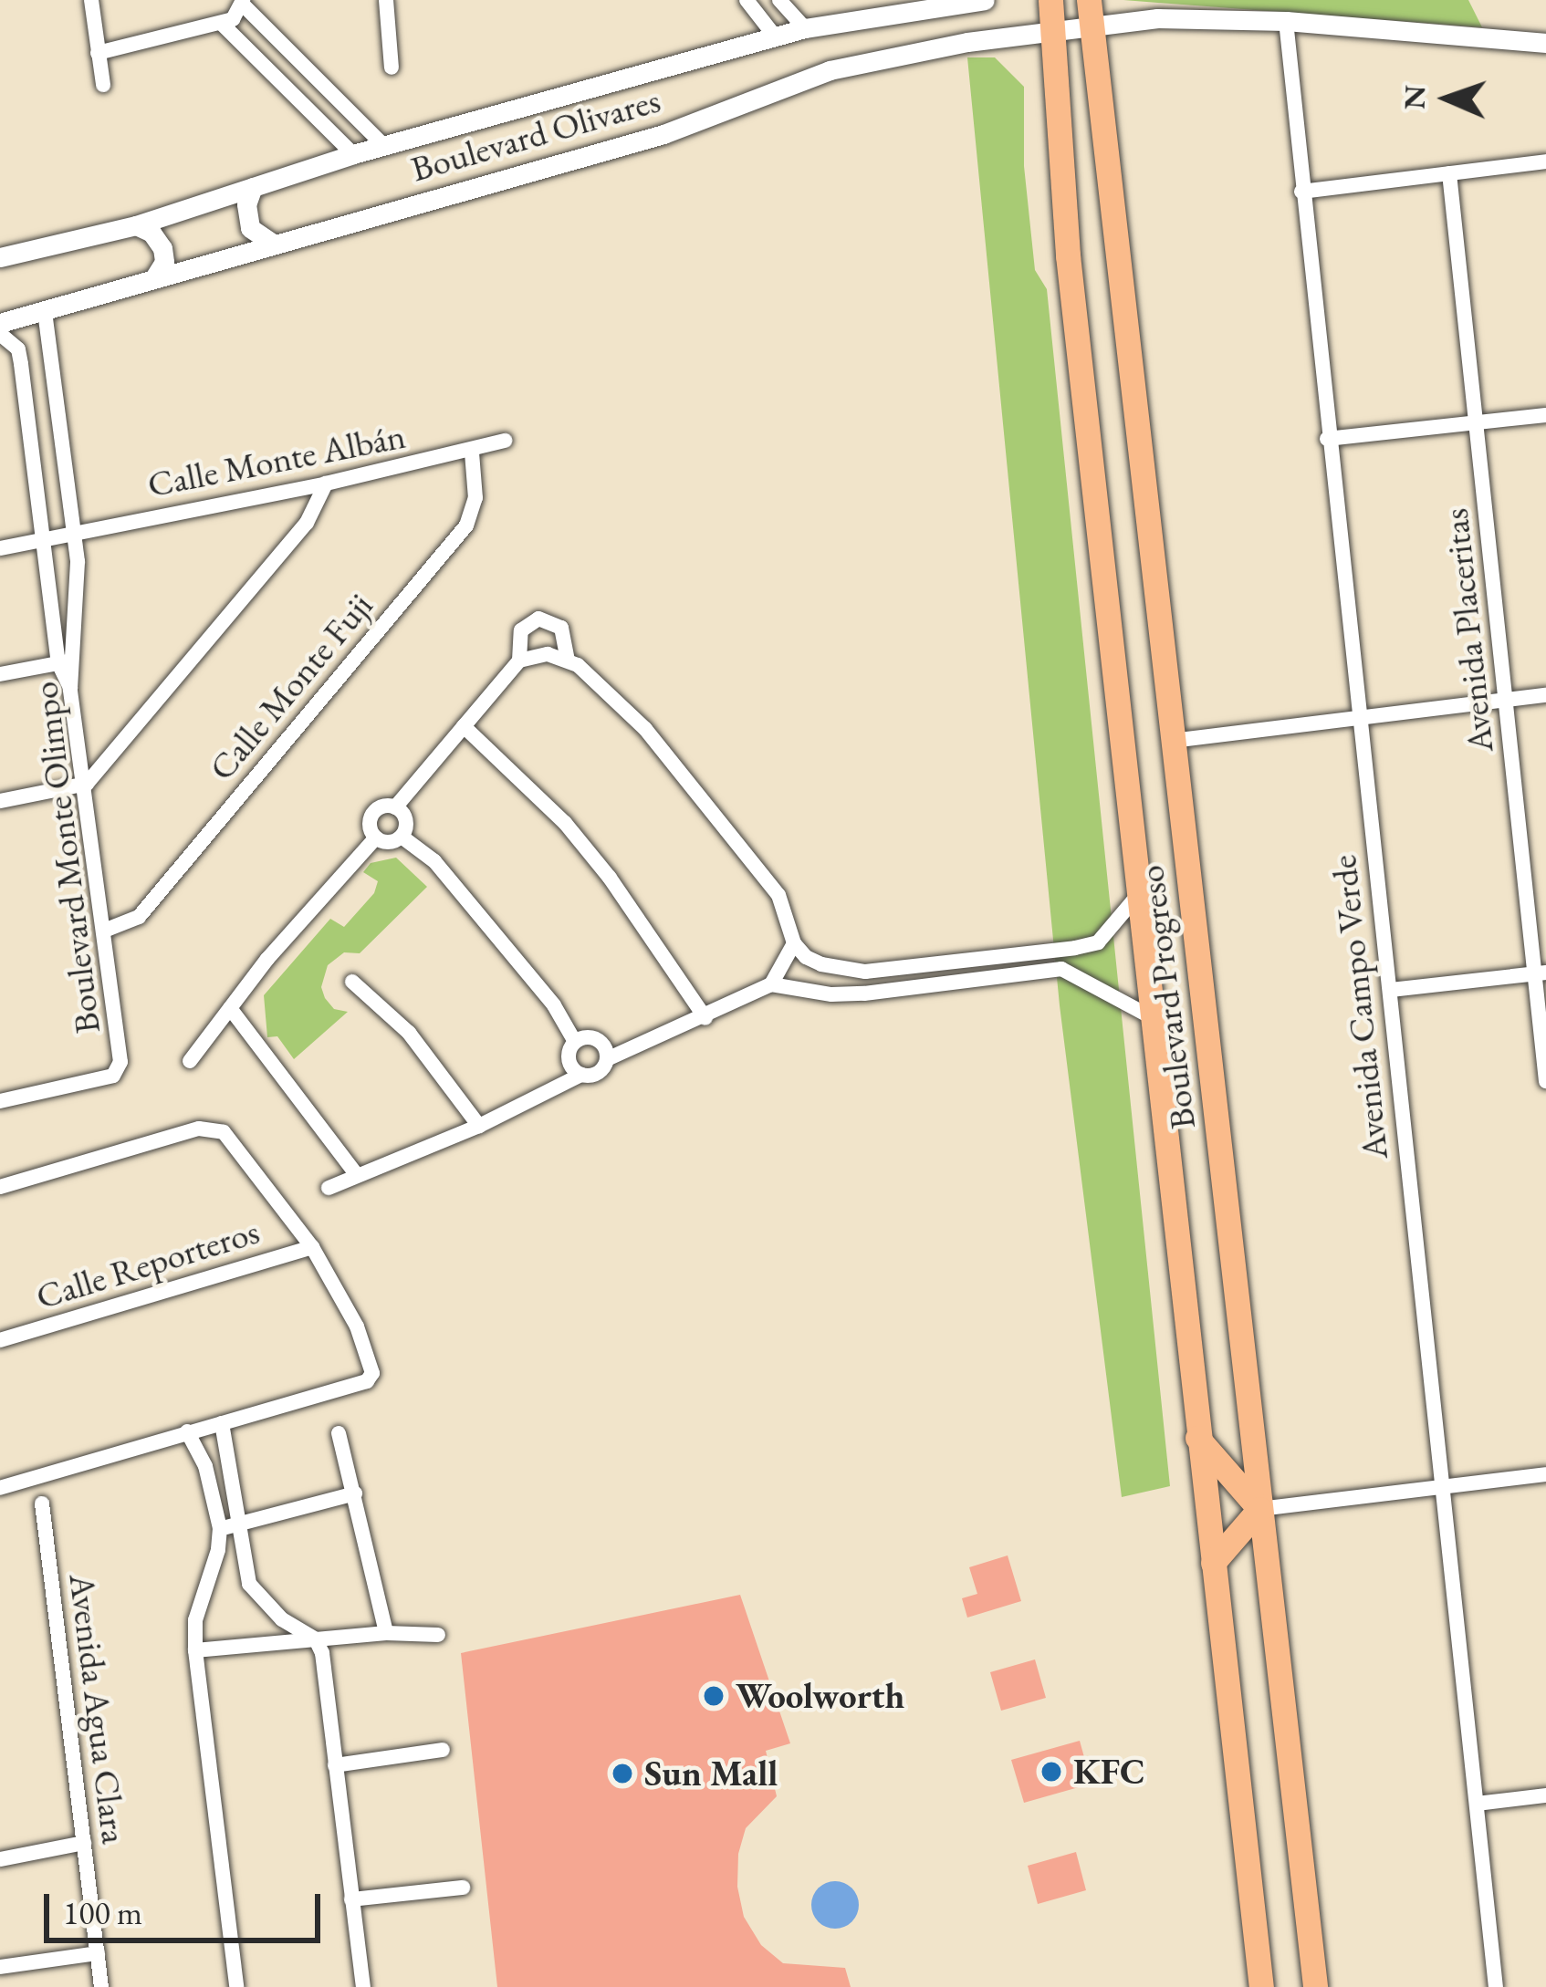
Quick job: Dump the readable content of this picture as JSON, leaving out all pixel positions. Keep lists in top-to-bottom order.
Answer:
{
  "streets": {
    "main road": ["Boulevard Progreso"],
    "street": [
      "Boulevard Olivares",
      "Calle Monte Albán",
      "Avenida Placeritas",
      "Calle Monte Fuji",
      "Boulevard Monte Olimpo",
      "Avenida Campo Verde",
      "Calle Reporteros",
      "Avenida Agua Clara"
    ]
  },
  "crossings": [
    ["Boulevard Olivares", "Boulevard Monte Olimpo"],
    ["Boulevard Olivares", "Boulevard Progreso"],
    ["Boulevard Olivares", "Avenida Campo Verde"],
    ["Calle Monte Albán", "Calle Monte Fuji"],
    ["Calle Monte Albán", "Boulevard Monte Olimpo"],
    ["Calle Monte Fuji", "Boulevard Monte Olimpo"]
  ],
  "places": ["Woolworth", "KFC", "Sun Mall"],
  "scale_bar": "100 m",
  "north": "left"
}
